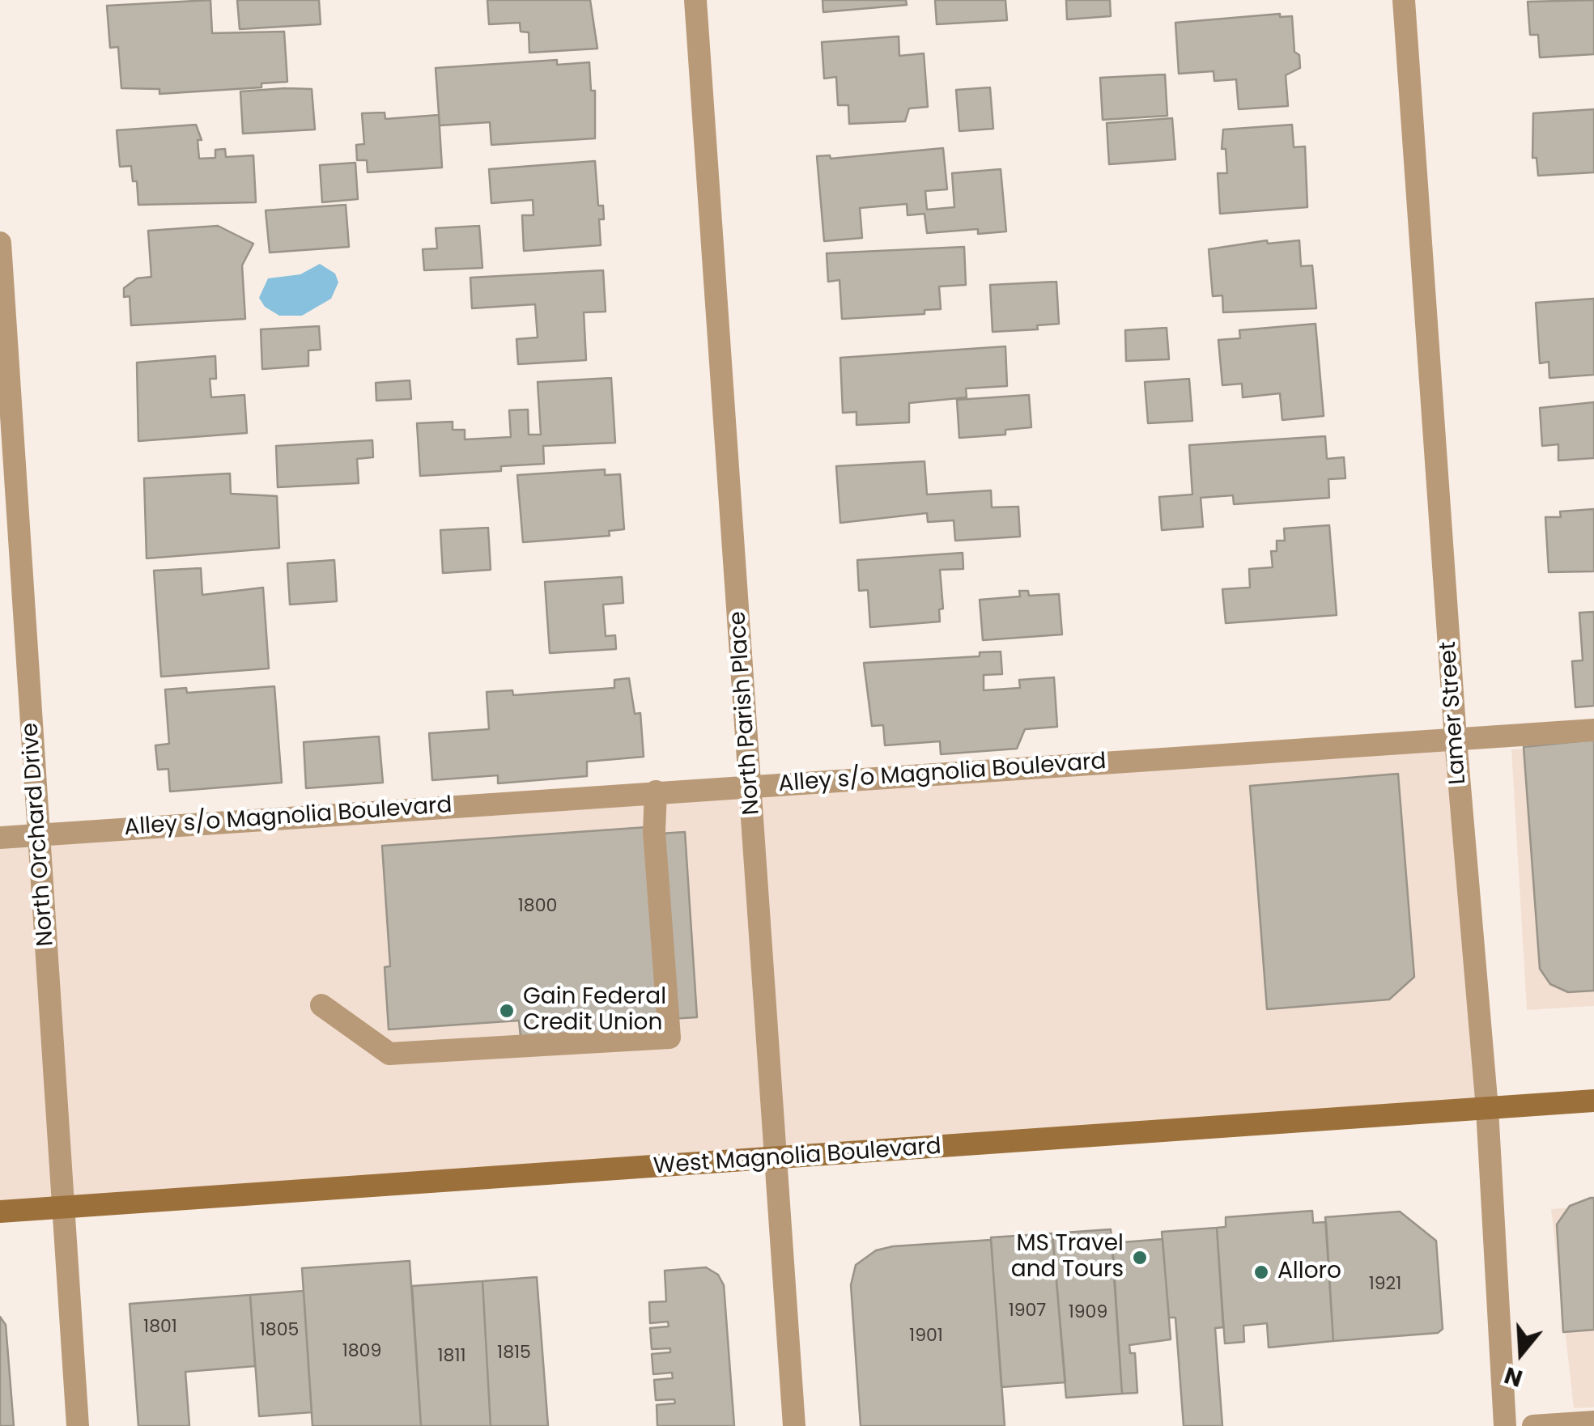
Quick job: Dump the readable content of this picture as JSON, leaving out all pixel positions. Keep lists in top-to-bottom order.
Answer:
{
  "streets": {
    "main road": ["West Magnolia Boulevard"],
    "street": [
      "North Parish Place",
      "Lamer Street",
      "Alley s/o Magnolia Boulevard",
      "North Orchard Drive"
    ]
  },
  "crossings": [
    ["North Parish Place", "Alley s/o Magnolia Boulevard"],
    ["North Parish Place", "West Magnolia Boulevard"],
    ["Lamer Street", "Alley s/o Magnolia Boulevard"],
    ["Lamer Street", "West Magnolia Boulevard"],
    ["Alley s/o Magnolia Boulevard", "North Orchard Drive"],
    ["North Orchard Drive", "West Magnolia Boulevard"]
  ],
  "places": ["Gain Federal Credit Union", "MS Travel and Tours", "Alloro"],
  "house_numbers": [
    "1800",
    "1921",
    "1907",
    "1909",
    "1801",
    "1805",
    "1901",
    "1809",
    "1815",
    "1811"
  ],
  "north": "bottom"
}
